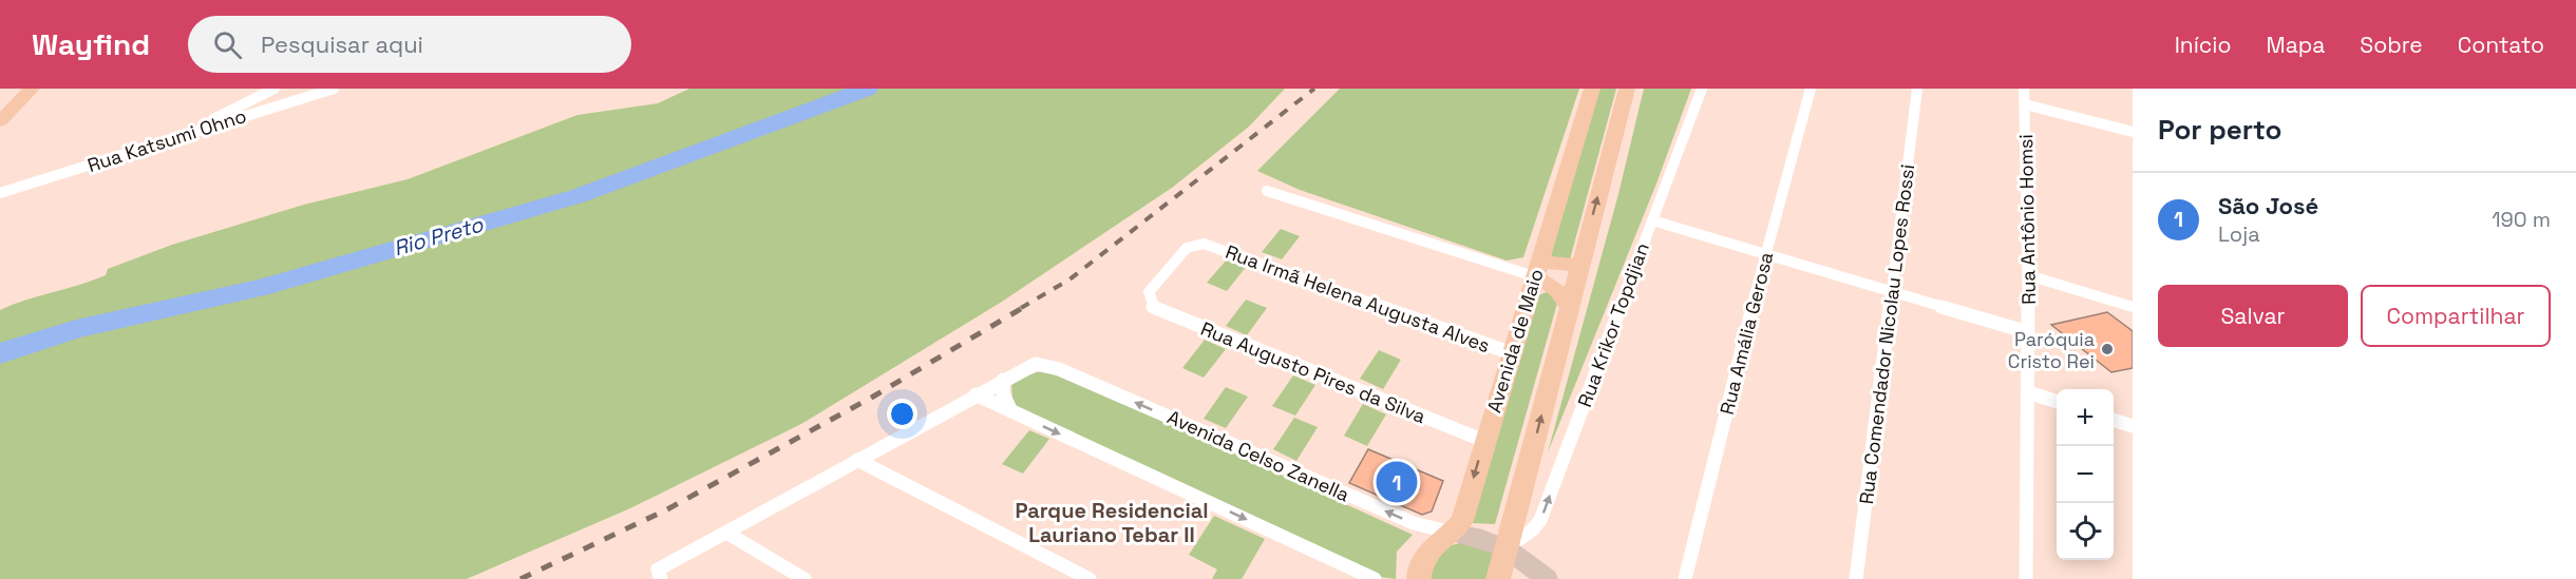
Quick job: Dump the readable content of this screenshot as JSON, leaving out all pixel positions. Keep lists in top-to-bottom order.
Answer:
{
  "streets": {
    "main road": ["Avenida de Maio"],
    "street": [
      "Rua Katsumi Ohno",
      "Rua Antônio Homsi",
      "Rua Irmã Helena Augusta Alves",
      "Rua Krikor Topdjian",
      "Rua Amália Gerosa",
      "Rua Comendador Nicolau Lopes Rossi",
      "Rua Augusto Pires da Silva",
      "Avenida Celso Zanella"
    ]
  },
  "crossings": [
    ["Rua Irmã Helena Augusta Alves", "Avenida de Maio"],
    ["Rua Irmã Helena Augusta Alves", "Rua Augusto Pires da Silva"],
    ["Rua Krikor Topdjian", "Avenida Celso Zanella"],
    ["Avenida de Maio", "Rua Augusto Pires da Silva"],
    ["Avenida de Maio", "Avenida Celso Zanella"]
  ],
  "one_way": ["Rua Krikor Topdjian"],
  "districts": ["Parque Residencial Lauriano Tebar II"],
  "water": ["Rio Preto"],
  "places": ["Paróquia Cristo Rei"],
  "page": {
    "header": "Wayfind",
    "search": "Pesquisar aqui",
    "nav": [
      "Início",
      "Mapa",
      "Sobre",
      "Contato"
    ],
    "heading": "Por perto",
    "list": [
      {
        "mark": "1",
        "name": "São José",
        "note": "Loja",
        "value": "190 m"
      }
    ],
    "buttons": ["Salvar", "Compartilhar"],
    "map_buttons": ["+", "−"],
    "pins": "1"
  }
}
